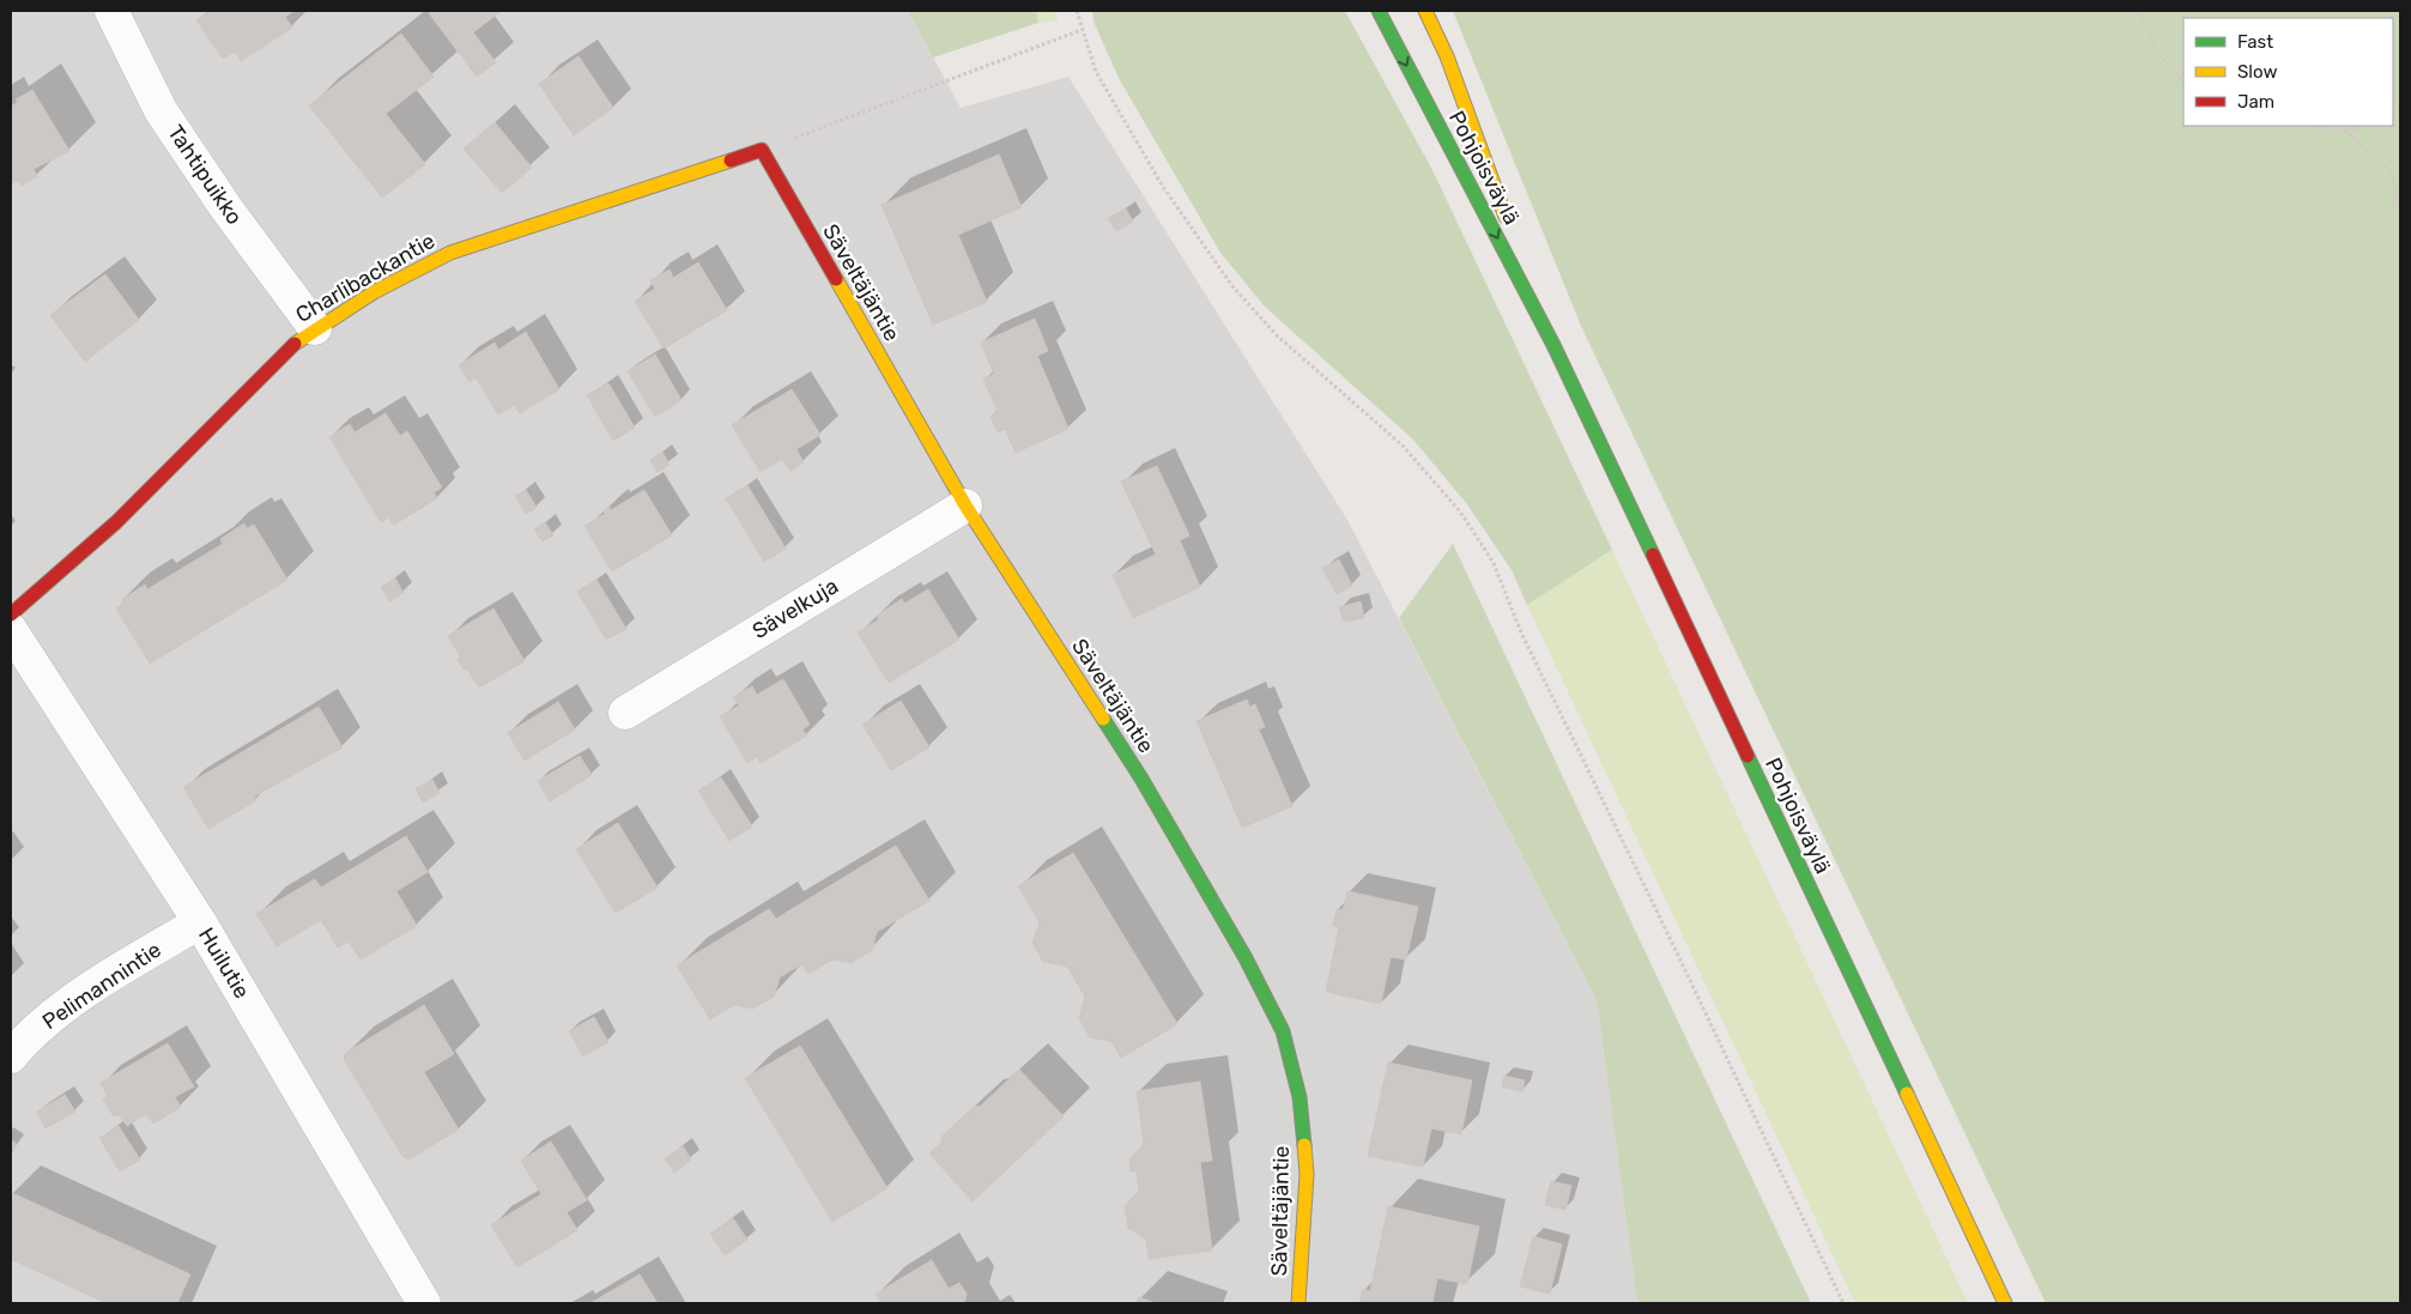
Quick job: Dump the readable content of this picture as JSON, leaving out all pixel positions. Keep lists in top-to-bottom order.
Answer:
{
  "streets": {
    "street": [
      "Pohjoisväylä",
      "Tahtipuikko",
      "Charlibackantie",
      "Säveltäjäntie",
      "Sävelkuja",
      "Huilutie",
      "Pelimannintie"
    ]
  },
  "crossings": [
    ["Tahtipuikko", "Charlibackantie"],
    ["Charlibackantie", "Säveltäjäntie"],
    ["Säveltäjäntie", "Sävelkuja"],
    ["Huilutie", "Pelimannintie"]
  ],
  "legend": ["Fast", "Slow", "Jam"]
}
